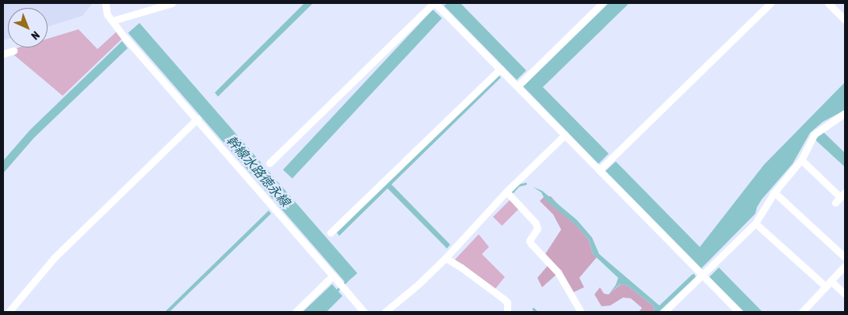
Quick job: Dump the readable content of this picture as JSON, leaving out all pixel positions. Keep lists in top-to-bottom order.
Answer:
{
  "water": ["幹線水路徳永線"],
  "north": "bottom right"
}
